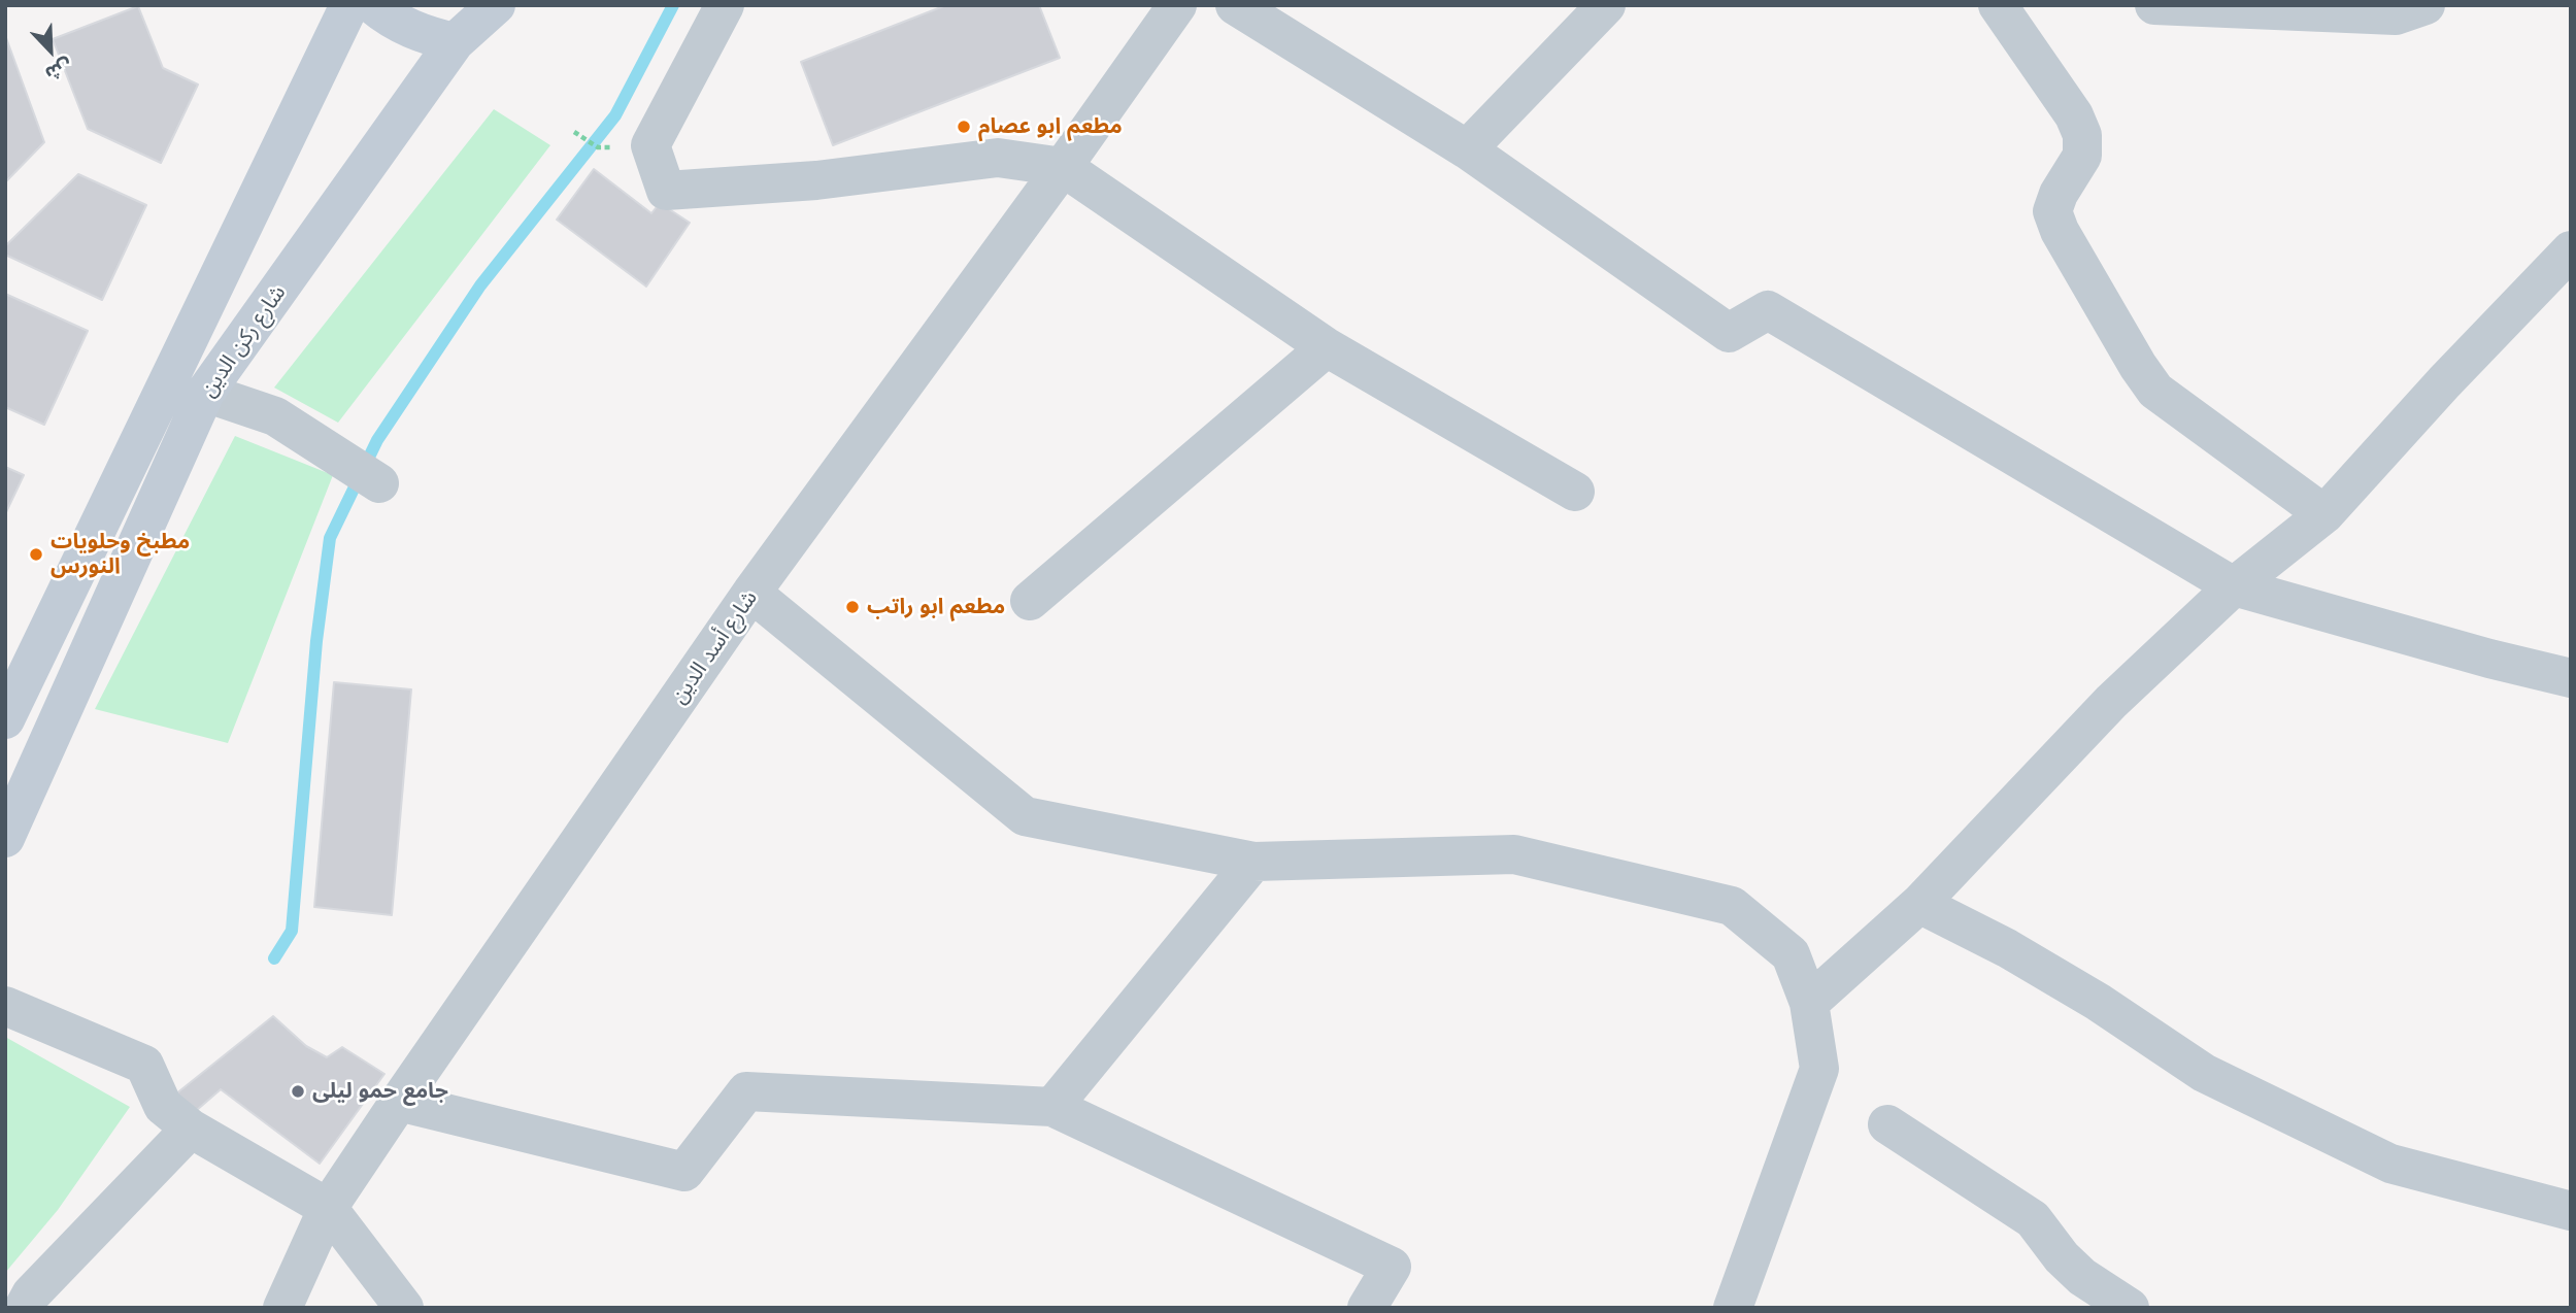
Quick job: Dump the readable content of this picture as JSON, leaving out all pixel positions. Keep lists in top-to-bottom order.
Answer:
{
  "streets": {
    "main road": ["شارع ركن الدين"],
    "street": ["شارع أسد الدين"]
  },
  "places": [
    "مطعم ابو عصام",
    "مطبخ وحلويات النورس",
    "مطعم ابو راتب",
    "جامع حمو ليلى"
  ],
  "north": "bottom right"
}
